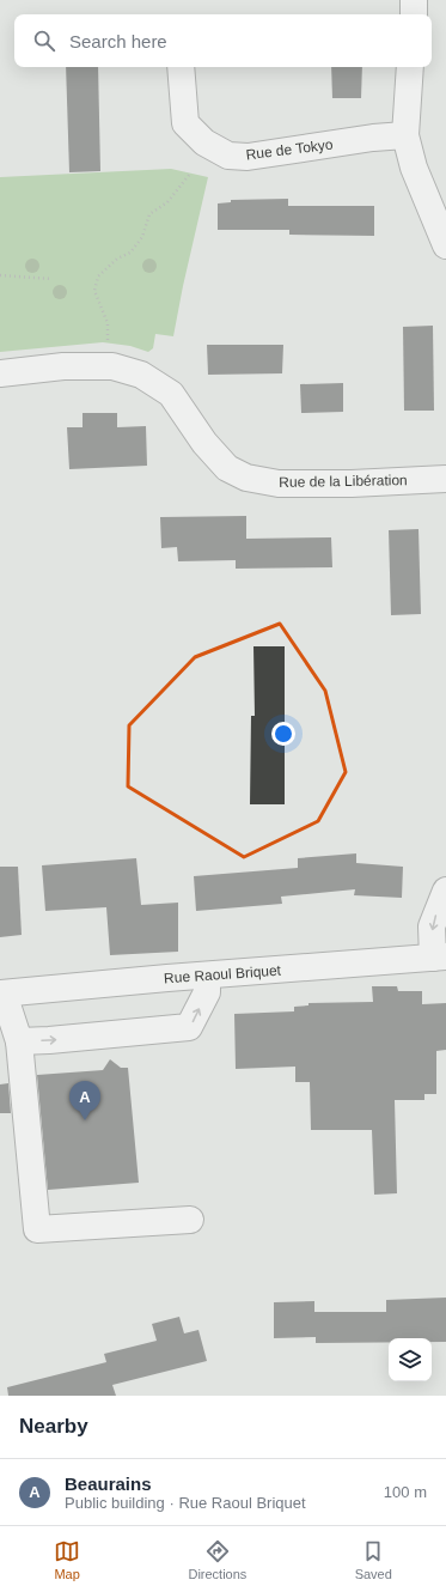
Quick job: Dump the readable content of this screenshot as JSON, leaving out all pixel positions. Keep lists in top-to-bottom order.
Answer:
{
  "streets": {
    "street": ["Rue de Tokyo", "Rue de la Libération", "Rue Raoul Briquet"]
  },
  "page": {
    "search": "Search here",
    "pins": "A",
    "heading": "Nearby",
    "list": [
      {
        "mark": "A",
        "name": "Beaurains",
        "note": "Public building · Rue Raoul Briquet",
        "value": "100 m"
      }
    ],
    "nav": ["Map", "Directions", "Saved"]
  }
}
